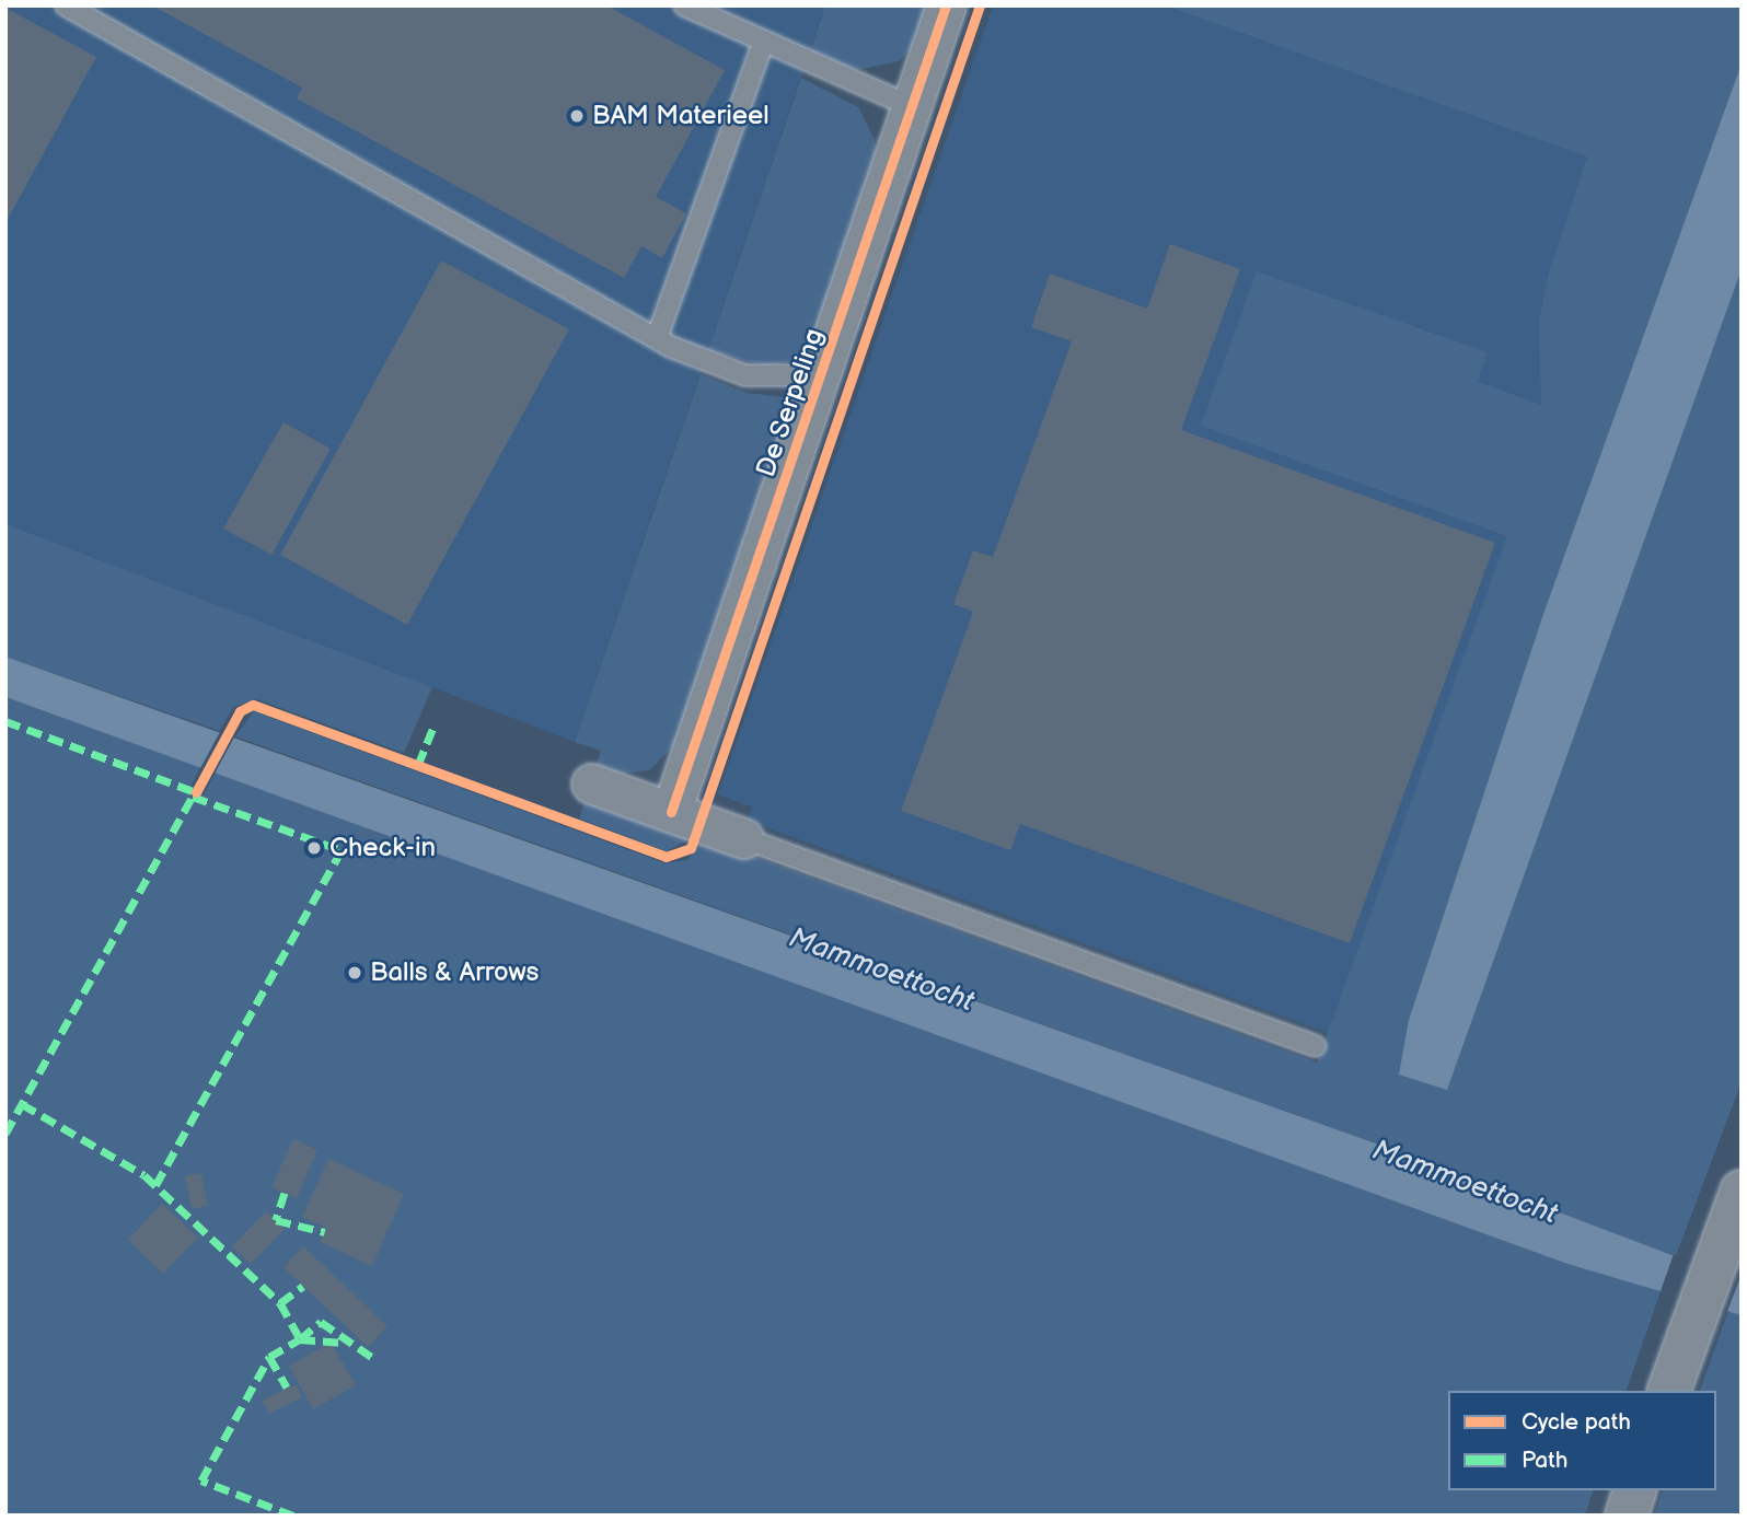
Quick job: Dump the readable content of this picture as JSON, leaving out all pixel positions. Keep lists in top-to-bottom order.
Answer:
{
  "streets": {
    "street": ["De Serpeling"]
  },
  "water": ["Mammoettocht"],
  "places": ["BAM Materieel", "Check-in", "Balls & Arrows"],
  "legend": ["Cycle path", "Path"]
}
